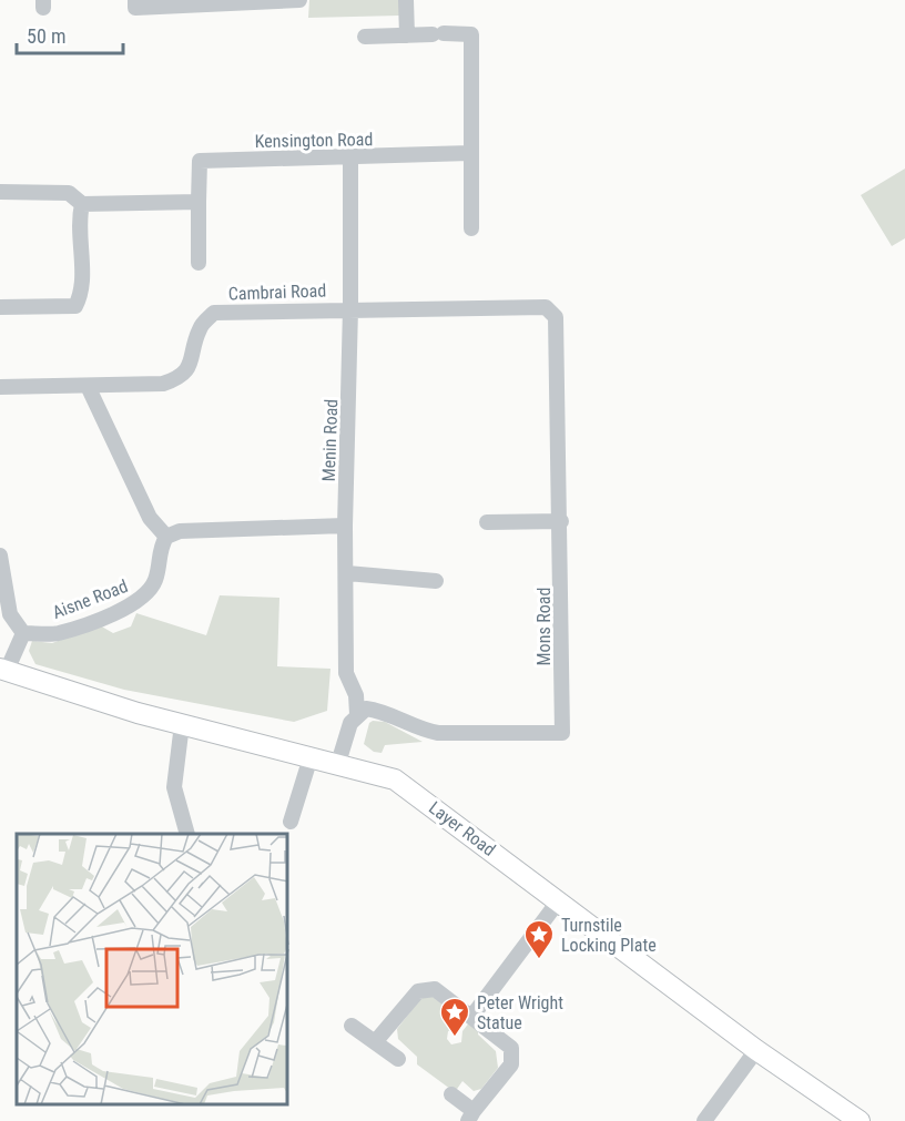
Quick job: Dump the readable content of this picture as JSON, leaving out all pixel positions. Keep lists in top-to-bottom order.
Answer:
{
  "streets": {
    "main road": ["Layer Road"],
    "street": [
      "Kensington Road",
      "Cambrai Road",
      "Menin Road",
      "Aisne Road",
      "Mons Road"
    ]
  },
  "crossings": [
    ["Kensington Road", "Menin Road"],
    ["Cambrai Road", "Menin Road"],
    ["Cambrai Road", "Mons Road"],
    ["Menin Road", "Mons Road"]
  ],
  "places": {
    "place": ["Turnstile Locking Plate", "Peter Wright Statue"]
  },
  "scale_bar": "50 m"
}
